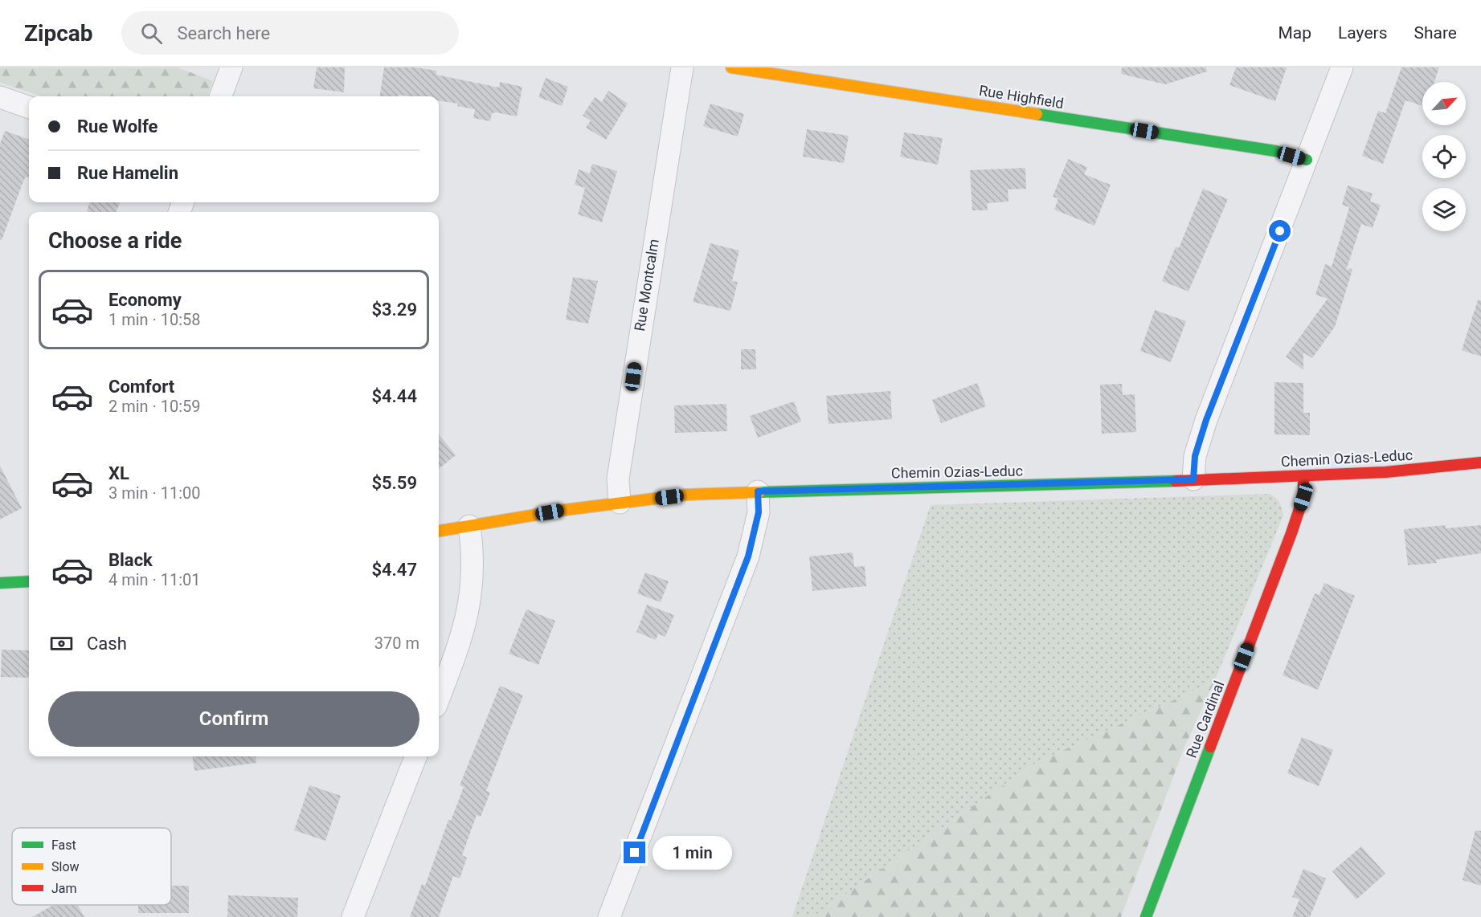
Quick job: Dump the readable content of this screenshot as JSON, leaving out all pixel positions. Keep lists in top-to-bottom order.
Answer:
{
  "streets": {
    "street": [
      "Rue Highfield",
      "Rue Montcalm",
      "Chemin Ozias-Leduc",
      "Rue Cardinal"
    ]
  },
  "crossings": [
    ["Rue Montcalm", "Chemin Ozias-Leduc"],
    ["Chemin Ozias-Leduc", "Rue Cardinal"]
  ],
  "legend": ["Fast", "Slow", "Jam"],
  "north": "top right",
  "page": {
    "header": "Zipcab",
    "search": "Search here",
    "nav": ["Map", "Layers", "Share"],
    "banner": ["Rue Wolfe", "Rue Hamelin"],
    "heading": "Choose a ride",
    "list": [
      {
        "name": "Economy",
        "note": "1 min · 10:58",
        "value": "$3.29"
      },
      {
        "name": "Comfort",
        "note": "2 min · 10:59",
        "value": "$4.44"
      },
      {
        "name": "XL",
        "note": "3 min · 11:00",
        "value": "$5.59"
      },
      {
        "name": "Black",
        "note": "4 min · 11:01",
        "value": "$4.47"
      }
    ],
    "pay": ["Cash", "370 m"],
    "buttons": "Confirm",
    "bubble": "1 min"
  }
}
